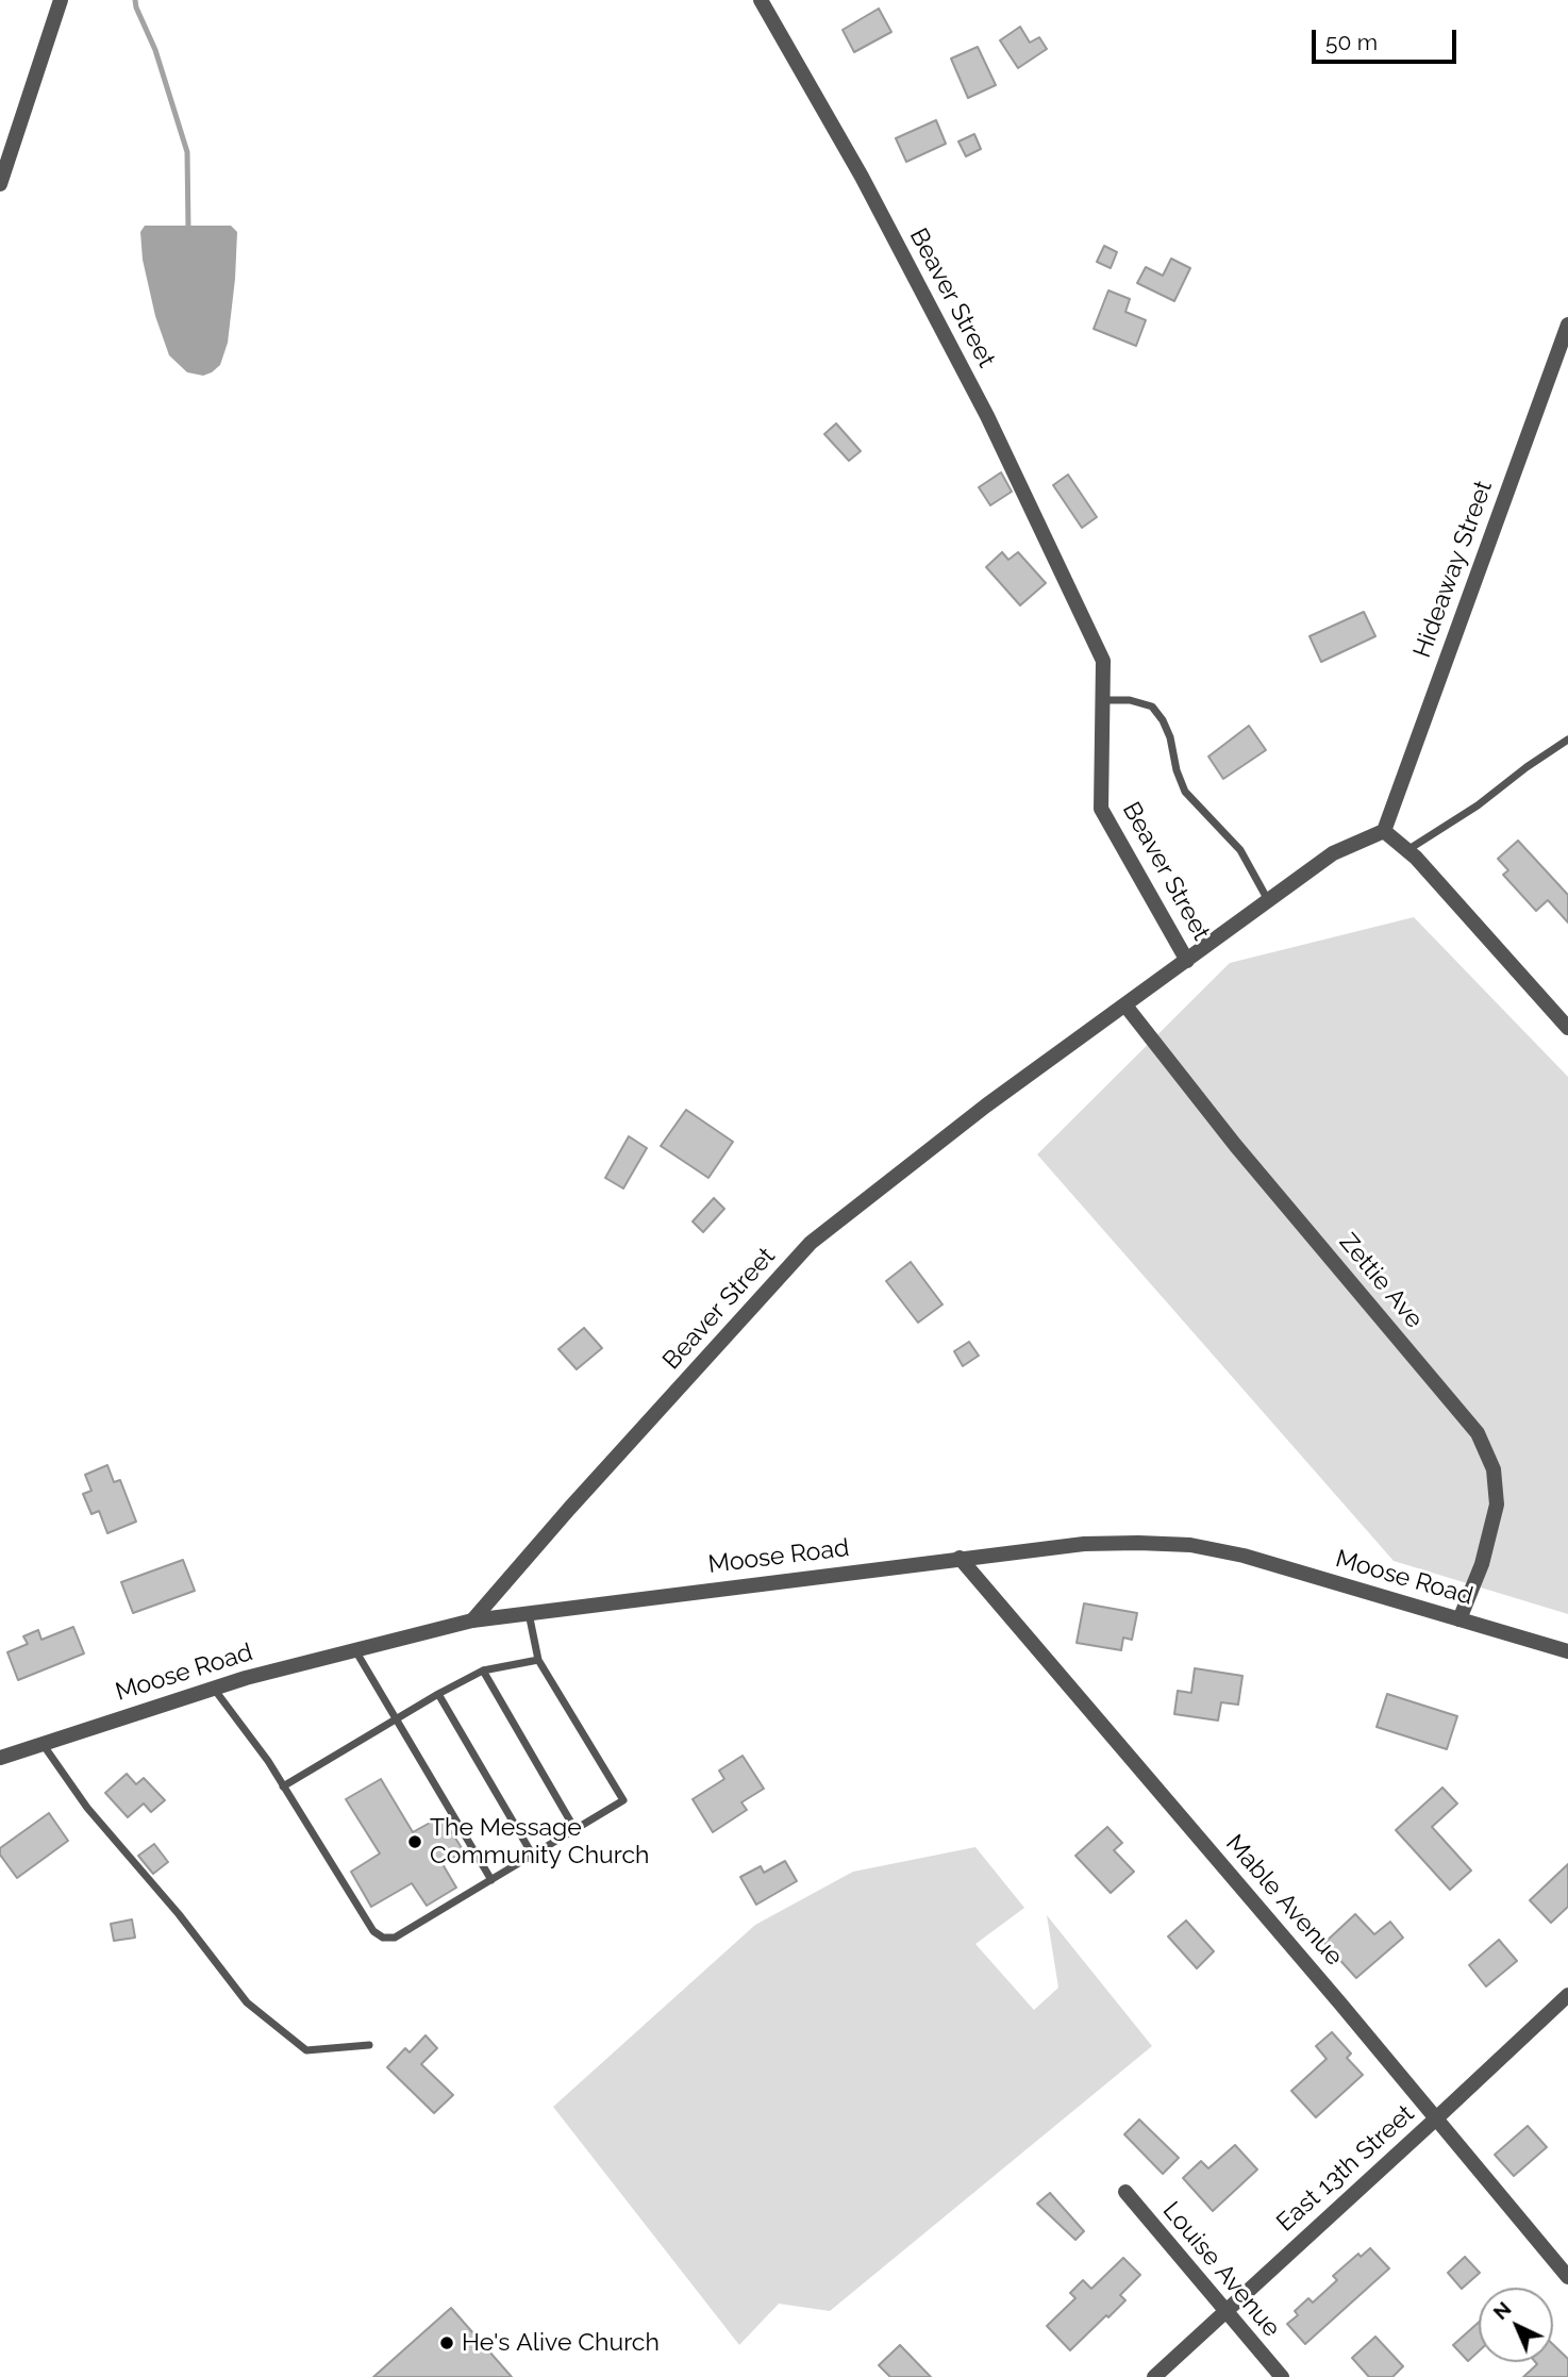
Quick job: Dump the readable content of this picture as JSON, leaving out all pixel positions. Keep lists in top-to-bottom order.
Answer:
{
  "streets": {
    "street": [
      "Beaver Street",
      "Hideaway Street",
      "Zettie Ave",
      "Moose Road",
      "Mable Avenue",
      "East 13th Street",
      "Louise Avenue"
    ]
  },
  "crossings": [
    ["Beaver Street", "Zettie Ave"],
    ["Beaver Street", "Moose Road"],
    ["Zettie Ave", "Moose Road"],
    ["Moose Road", "Mable Avenue"],
    ["Mable Avenue", "East 13th Street"],
    ["East 13th Street", "Louise Avenue"]
  ],
  "places": ["The Message Community Church", "He's Alive Church"],
  "scale_bar": "50 m",
  "north": "top left"
}
